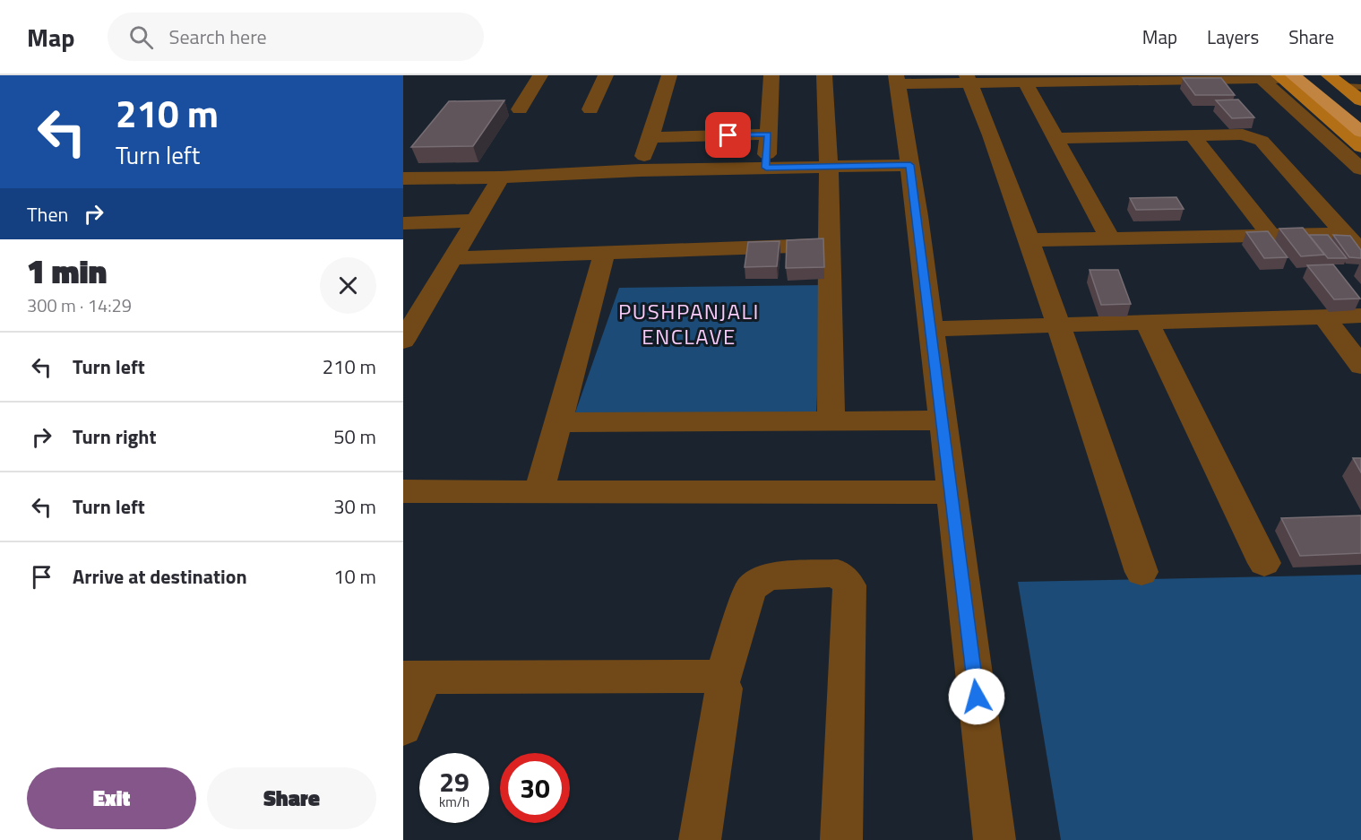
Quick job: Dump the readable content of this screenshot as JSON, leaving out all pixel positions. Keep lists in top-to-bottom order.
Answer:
{
  "districts": ["PUSHPANJALI ENCLAVE"],
  "page": {
    "header": "Map",
    "search": "Search here",
    "nav": ["Map", "Layers", "Share"],
    "turn": ["210 m", "Turn left"],
    "then": "Then",
    "heading": ["1 min", "300 m · 14:29"],
    "list": [
      {
        "name": "Turn left",
        "value": "210 m"
      },
      {
        "name": "Turn right",
        "value": "50 m"
      },
      {
        "name": "Turn left",
        "value": "30 m"
      },
      {
        "name": "Arrive at destination",
        "value": "10 m"
      }
    ],
    "speed": "29 km/h",
    "limit": "30",
    "buttons": ["Exit", "Share"]
  }
}
